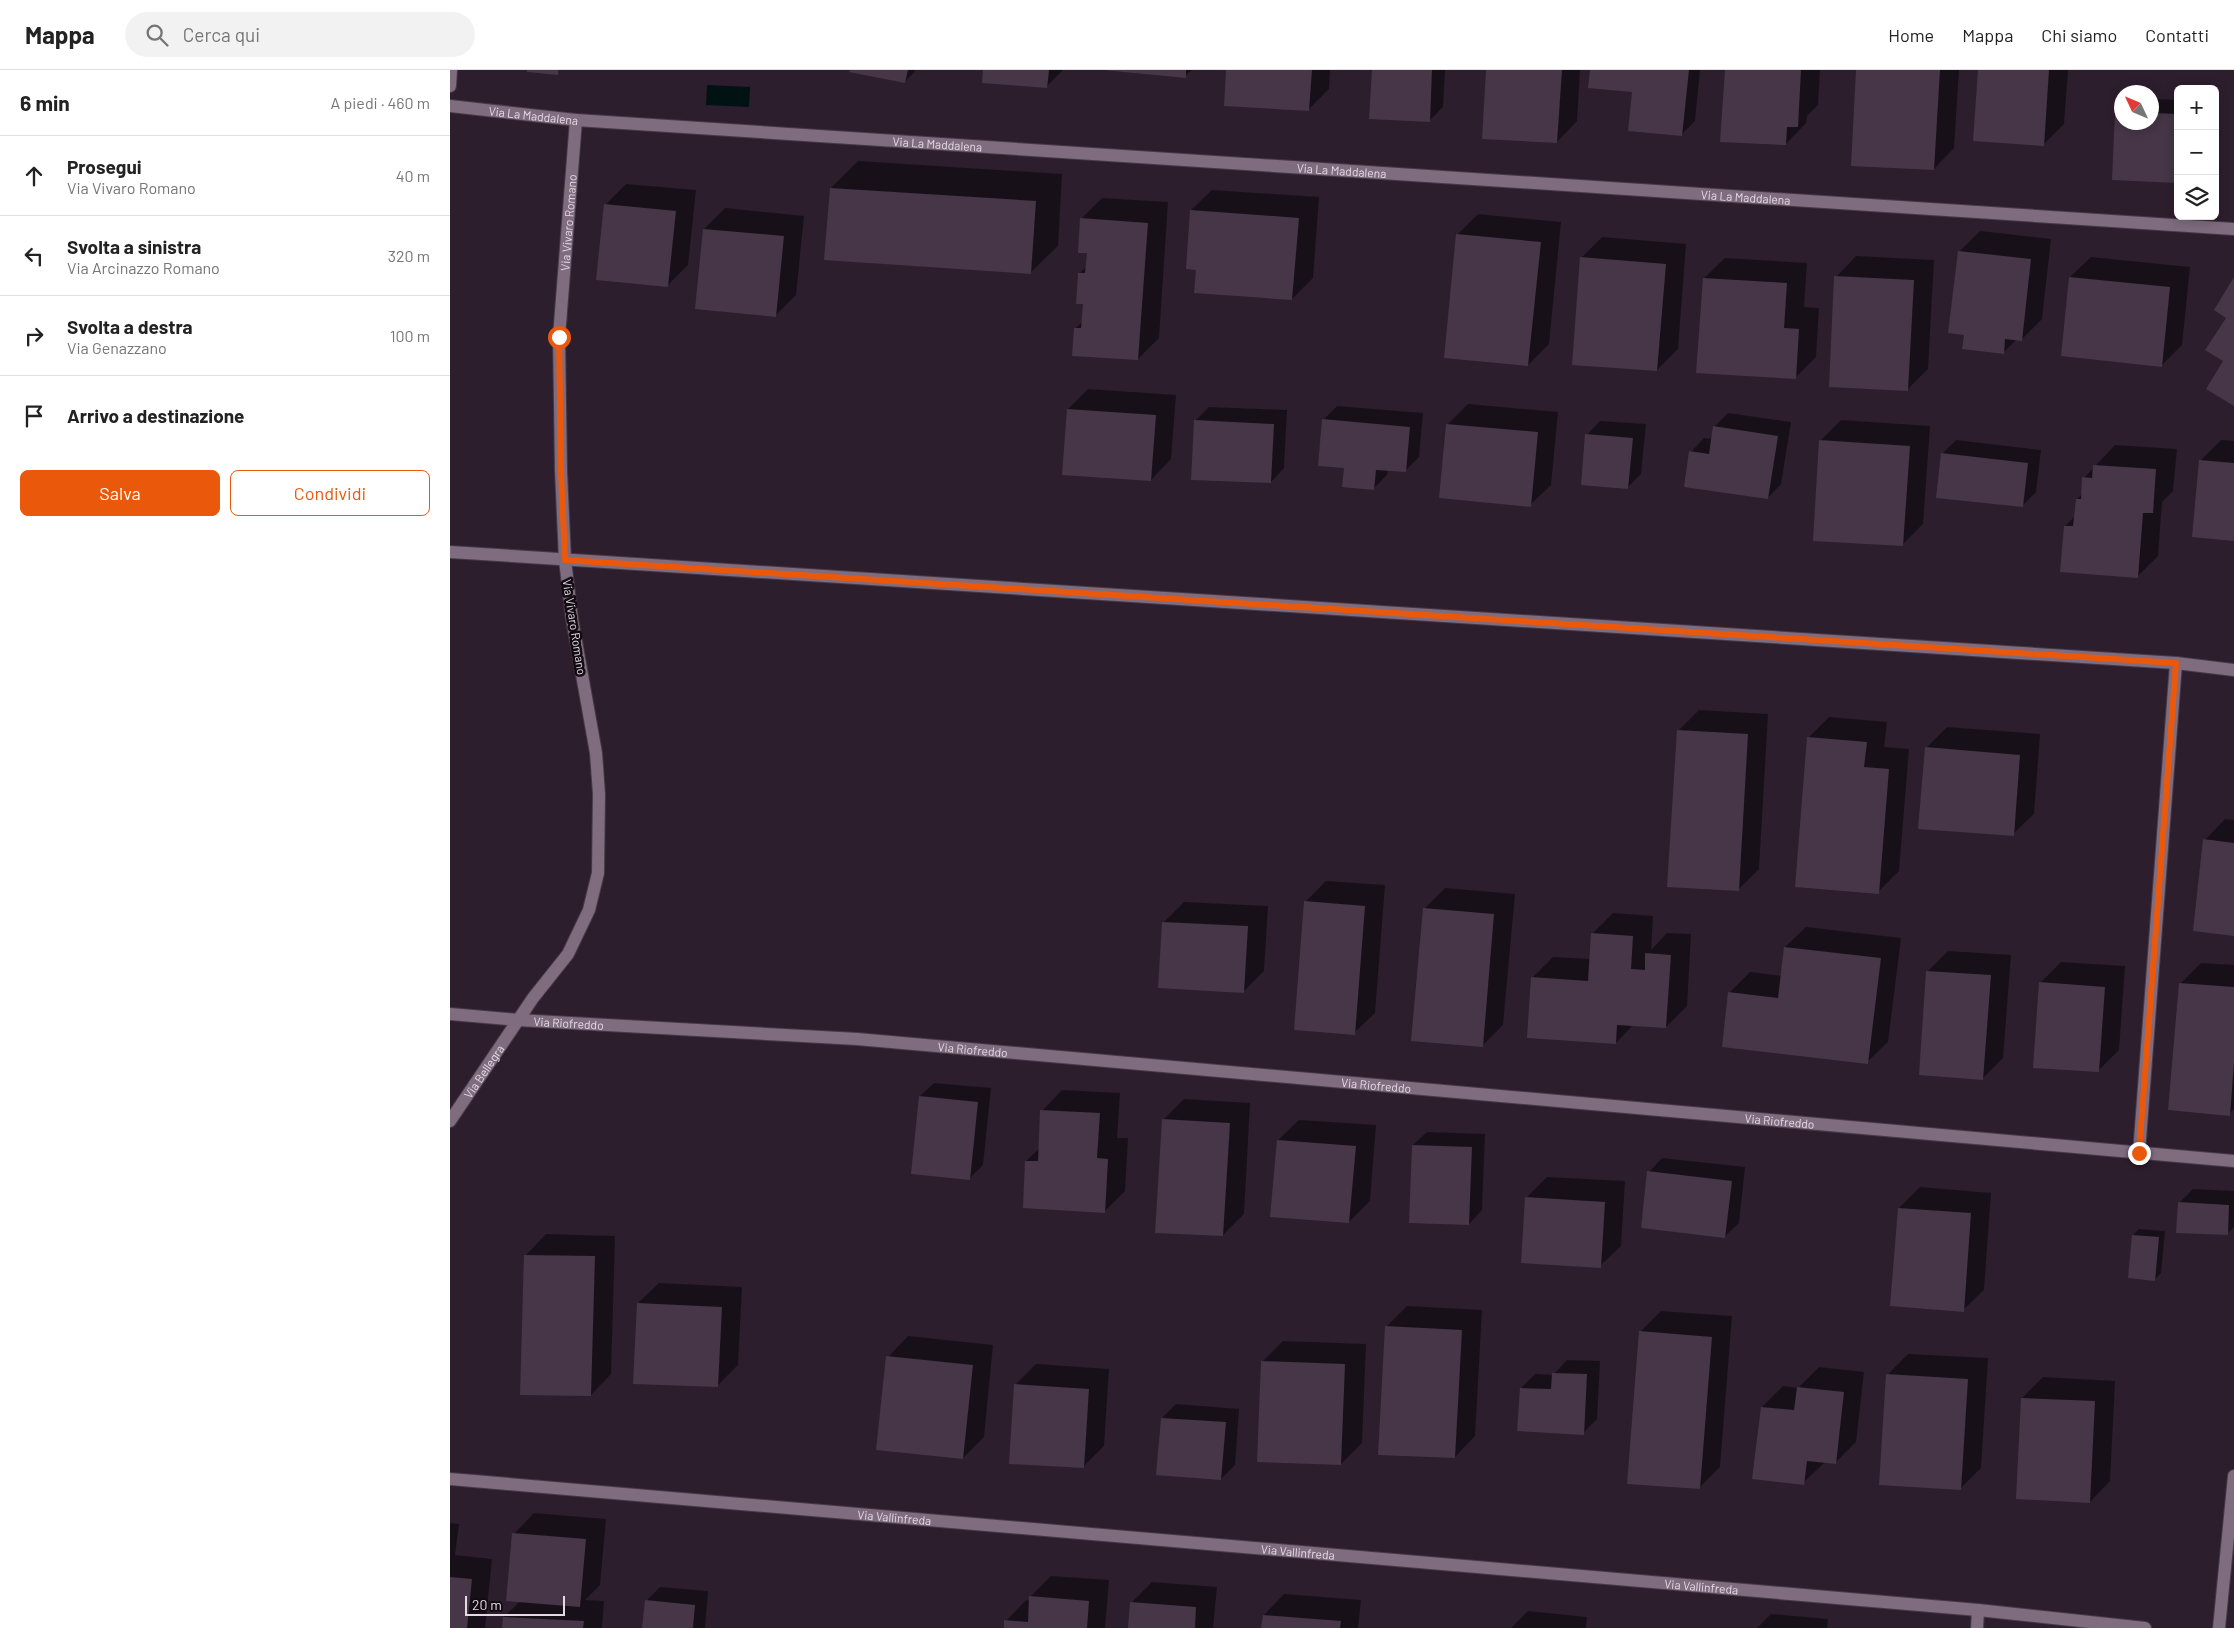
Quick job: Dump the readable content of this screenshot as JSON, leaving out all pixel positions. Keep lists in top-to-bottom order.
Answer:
{
  "streets": {
    "street": [
      "Via La Maddalena",
      "Via Vivaro Romano",
      "Via Riofreddo",
      "Via Bellegra",
      "Via Vallinfreda"
    ]
  },
  "crossings": [
    ["Via La Maddalena", "Via Vivaro Romano"],
    ["Via Vivaro Romano", "Via Riofreddo"],
    ["Via Vivaro Romano", "Via Bellegra"],
    ["Via Riofreddo", "Via Bellegra"]
  ],
  "scale_bar": "20 m",
  "north": "top left",
  "page": {
    "header": "Mappa",
    "search": "Cerca qui",
    "nav": [
      "Home",
      "Mappa",
      "Chi siamo",
      "Contatti"
    ],
    "heading": ["6 min", "A piedi · 460 m"],
    "map_buttons": ["+", "−"],
    "list": [
      ["Prosegui", "Via Vivaro Romano", "40 m"],
      ["Svolta a sinistra", "Via Arcinazzo Romano", "320 m"],
      ["Svolta a destra", "Via Genazzano", "100 m"],
      "Arrivo a destinazione"
    ],
    "buttons": ["Salva", "Condividi"],
    "scale": "20 m"
  }
}
